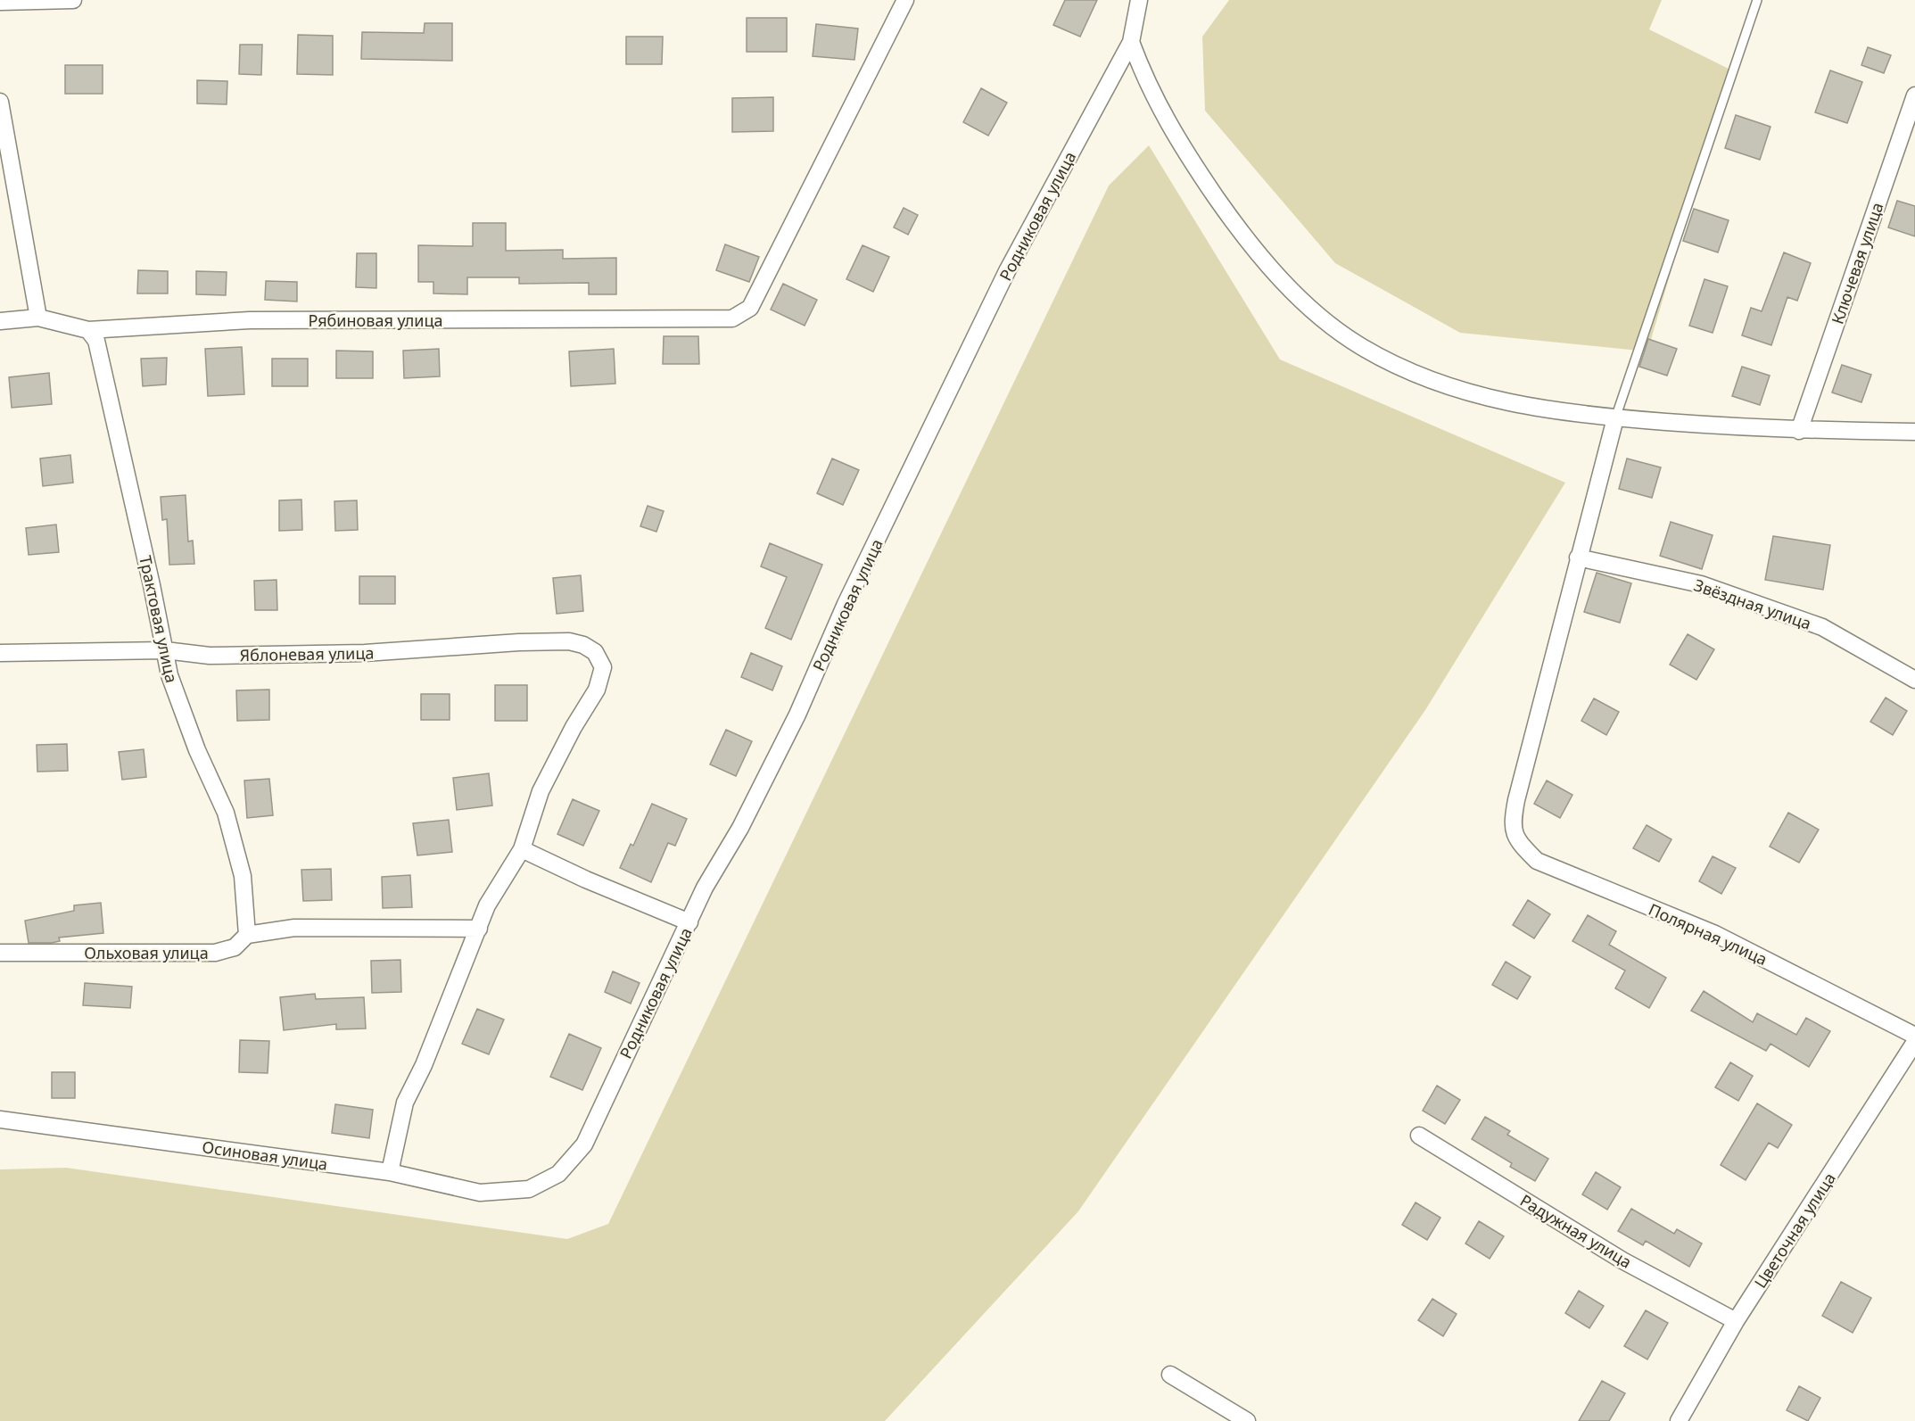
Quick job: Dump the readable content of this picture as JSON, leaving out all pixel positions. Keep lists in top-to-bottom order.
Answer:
{
  "streets": {
    "street": [
      "Родниковая улица",
      "Ключевая улица",
      "Рябиновая улица",
      "Звёздная улица",
      "Трактовая улица",
      "Яблоневая улица",
      "Полярная улица",
      "Ольховая улица",
      "Осиновая улица",
      "Цветочная улица",
      "Радужная улица"
    ]
  },
  "crossings": [
    ["Родниковая улица", "Осиновая улица"],
    ["Рябиновая улица", "Трактовая улица"],
    ["Звёздная улица", "Полярная улица"],
    ["Трактовая улица", "Яблоневая улица"],
    ["Трактовая улица", "Ольховая улица"],
    ["Цветочная улица", "Радужная улица"]
  ]
}
